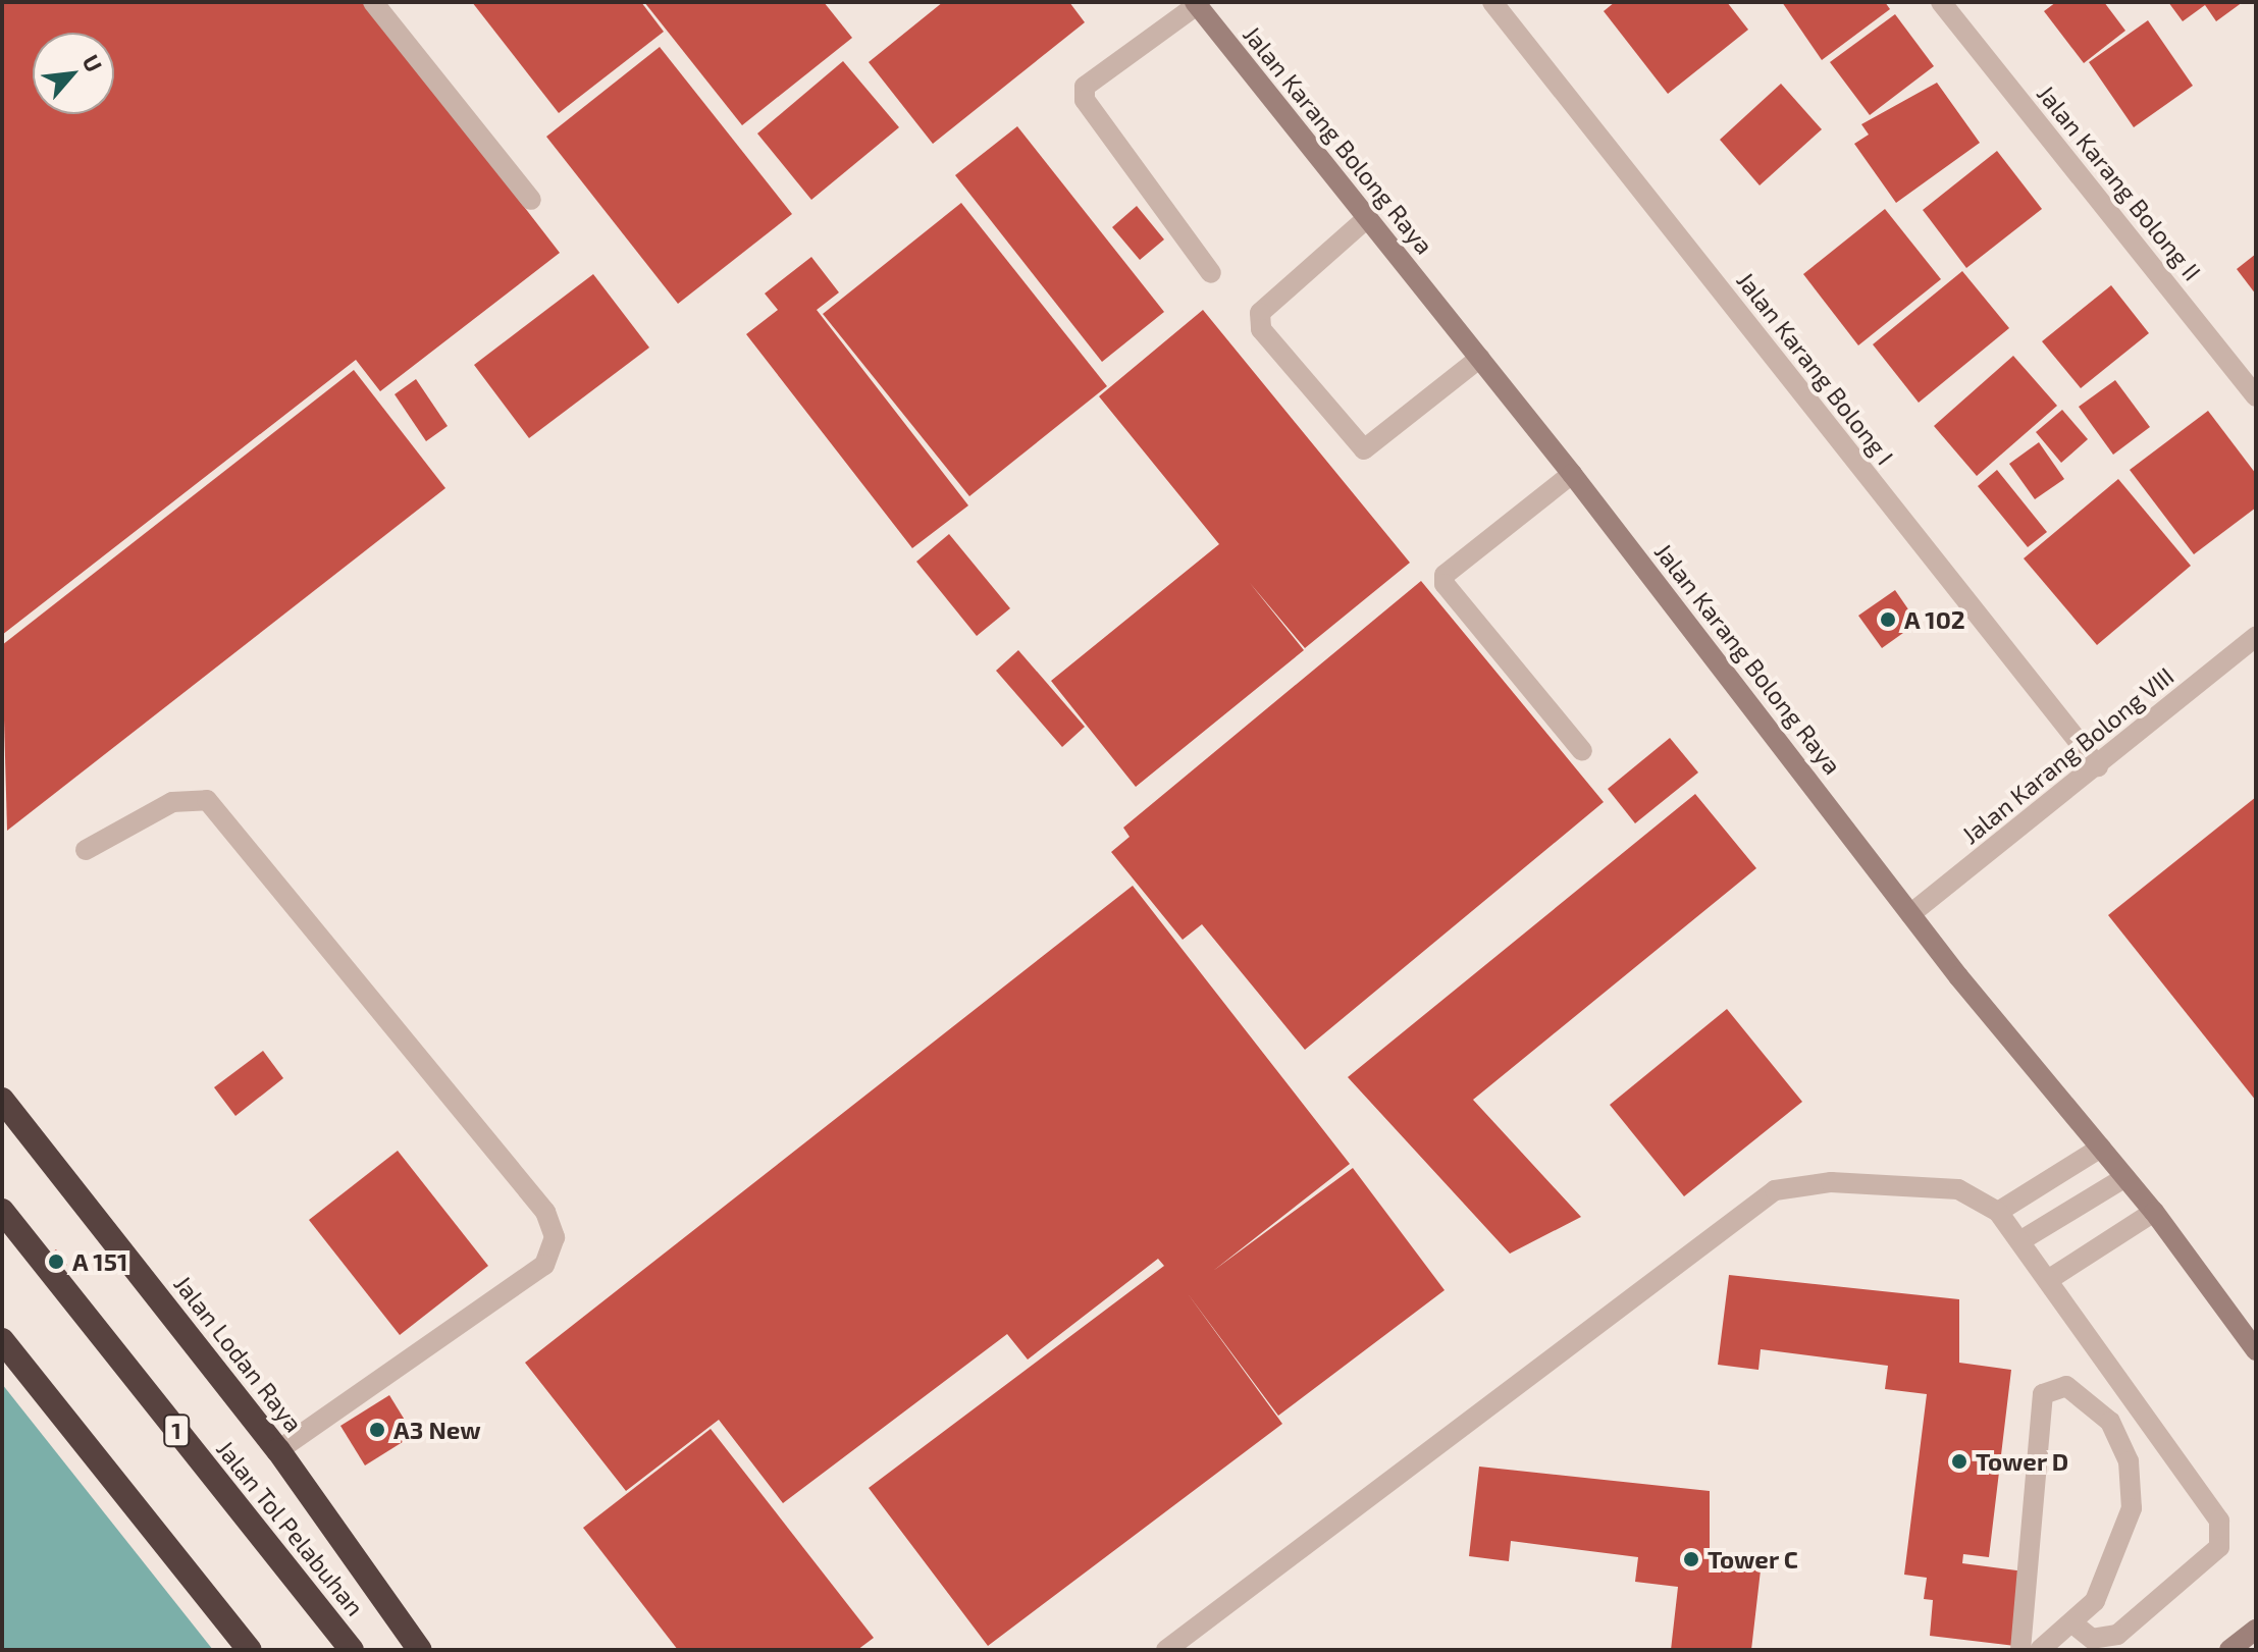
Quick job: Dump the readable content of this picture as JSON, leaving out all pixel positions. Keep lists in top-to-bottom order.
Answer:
{
  "streets": {
    "highway": ["Jalan Lodan Raya", "1", "Jalan Tol Pelabuhan"],
    "street": [
      "Jalan Karang Bolong Raya",
      "Jalan Karang Bolong II",
      "Jalan Karang Bolong I",
      "Jalan Karang Bolong VIII"
    ]
  },
  "crossings": [
    ["Jalan Karang Bolong Raya", "Jalan Karang Bolong VIII"],
    ["Jalan Karang Bolong I", "Jalan Karang Bolong VIII"]
  ],
  "places": [
    "A 102",
    "A 151",
    "A3 New",
    "Tower D",
    "Tower C"
  ],
  "north": "top right"
}
